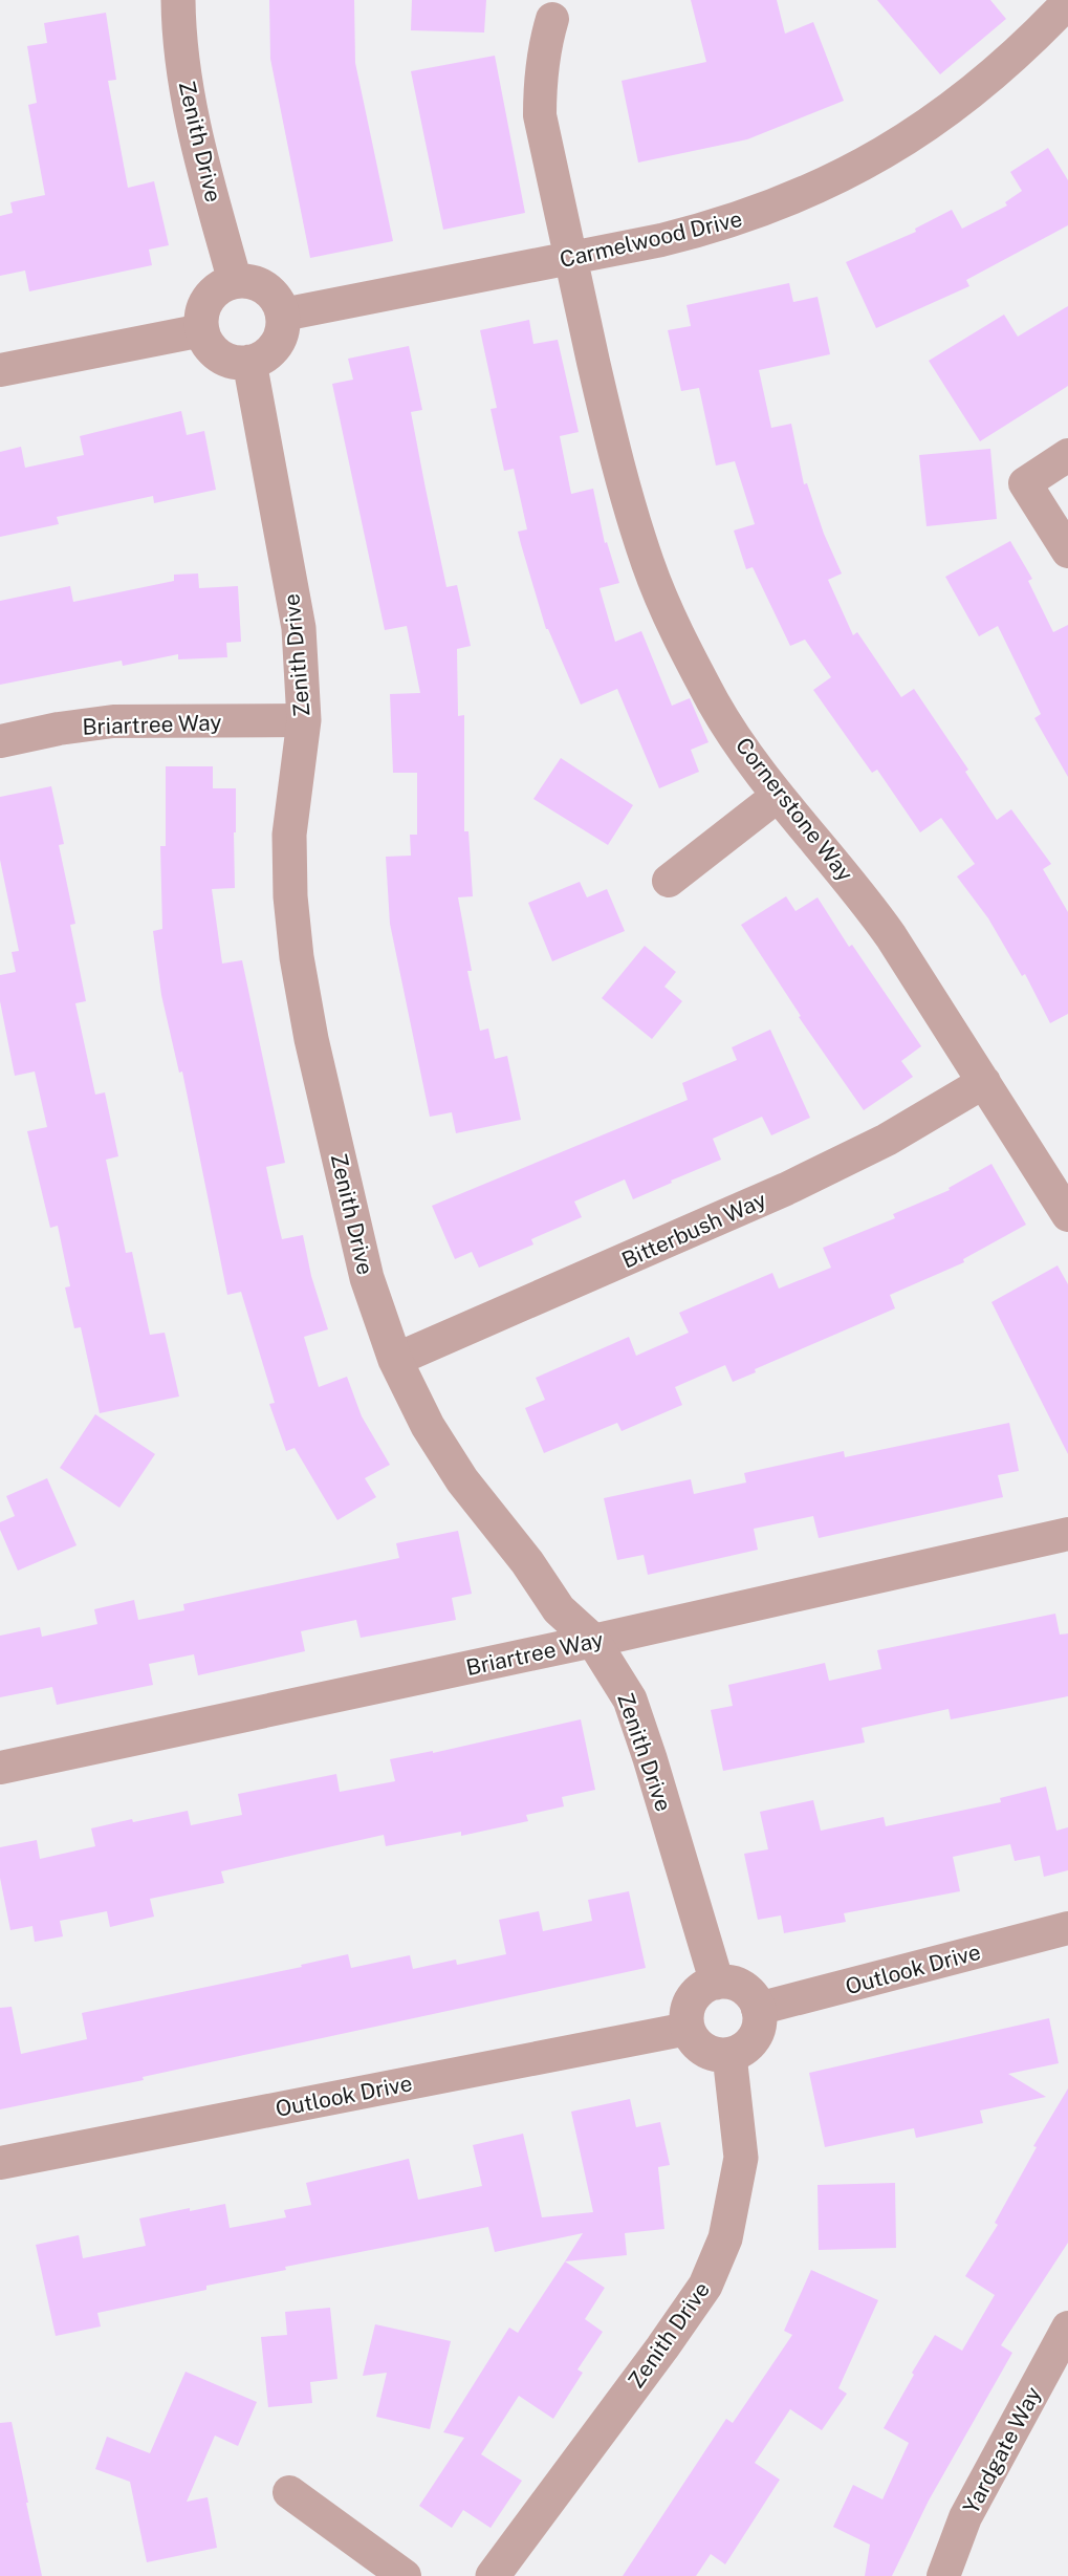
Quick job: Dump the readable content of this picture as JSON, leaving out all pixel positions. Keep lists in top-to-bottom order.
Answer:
{
  "streets": {
    "street": [
      "Zenith Drive",
      "Carmelwood Drive",
      "Briartree Way",
      "Cornerstone Way",
      "Bitterbush Way",
      "Outlook Drive",
      "Yardgate Way"
    ]
  },
  "crossings": [
    ["Zenith Drive", "Carmelwood Drive"],
    ["Zenith Drive", "Briartree Way"],
    ["Zenith Drive", "Bitterbush Way"],
    ["Zenith Drive", "Outlook Drive"],
    ["Carmelwood Drive", "Cornerstone Way"],
    ["Cornerstone Way", "Bitterbush Way"]
  ]
}
